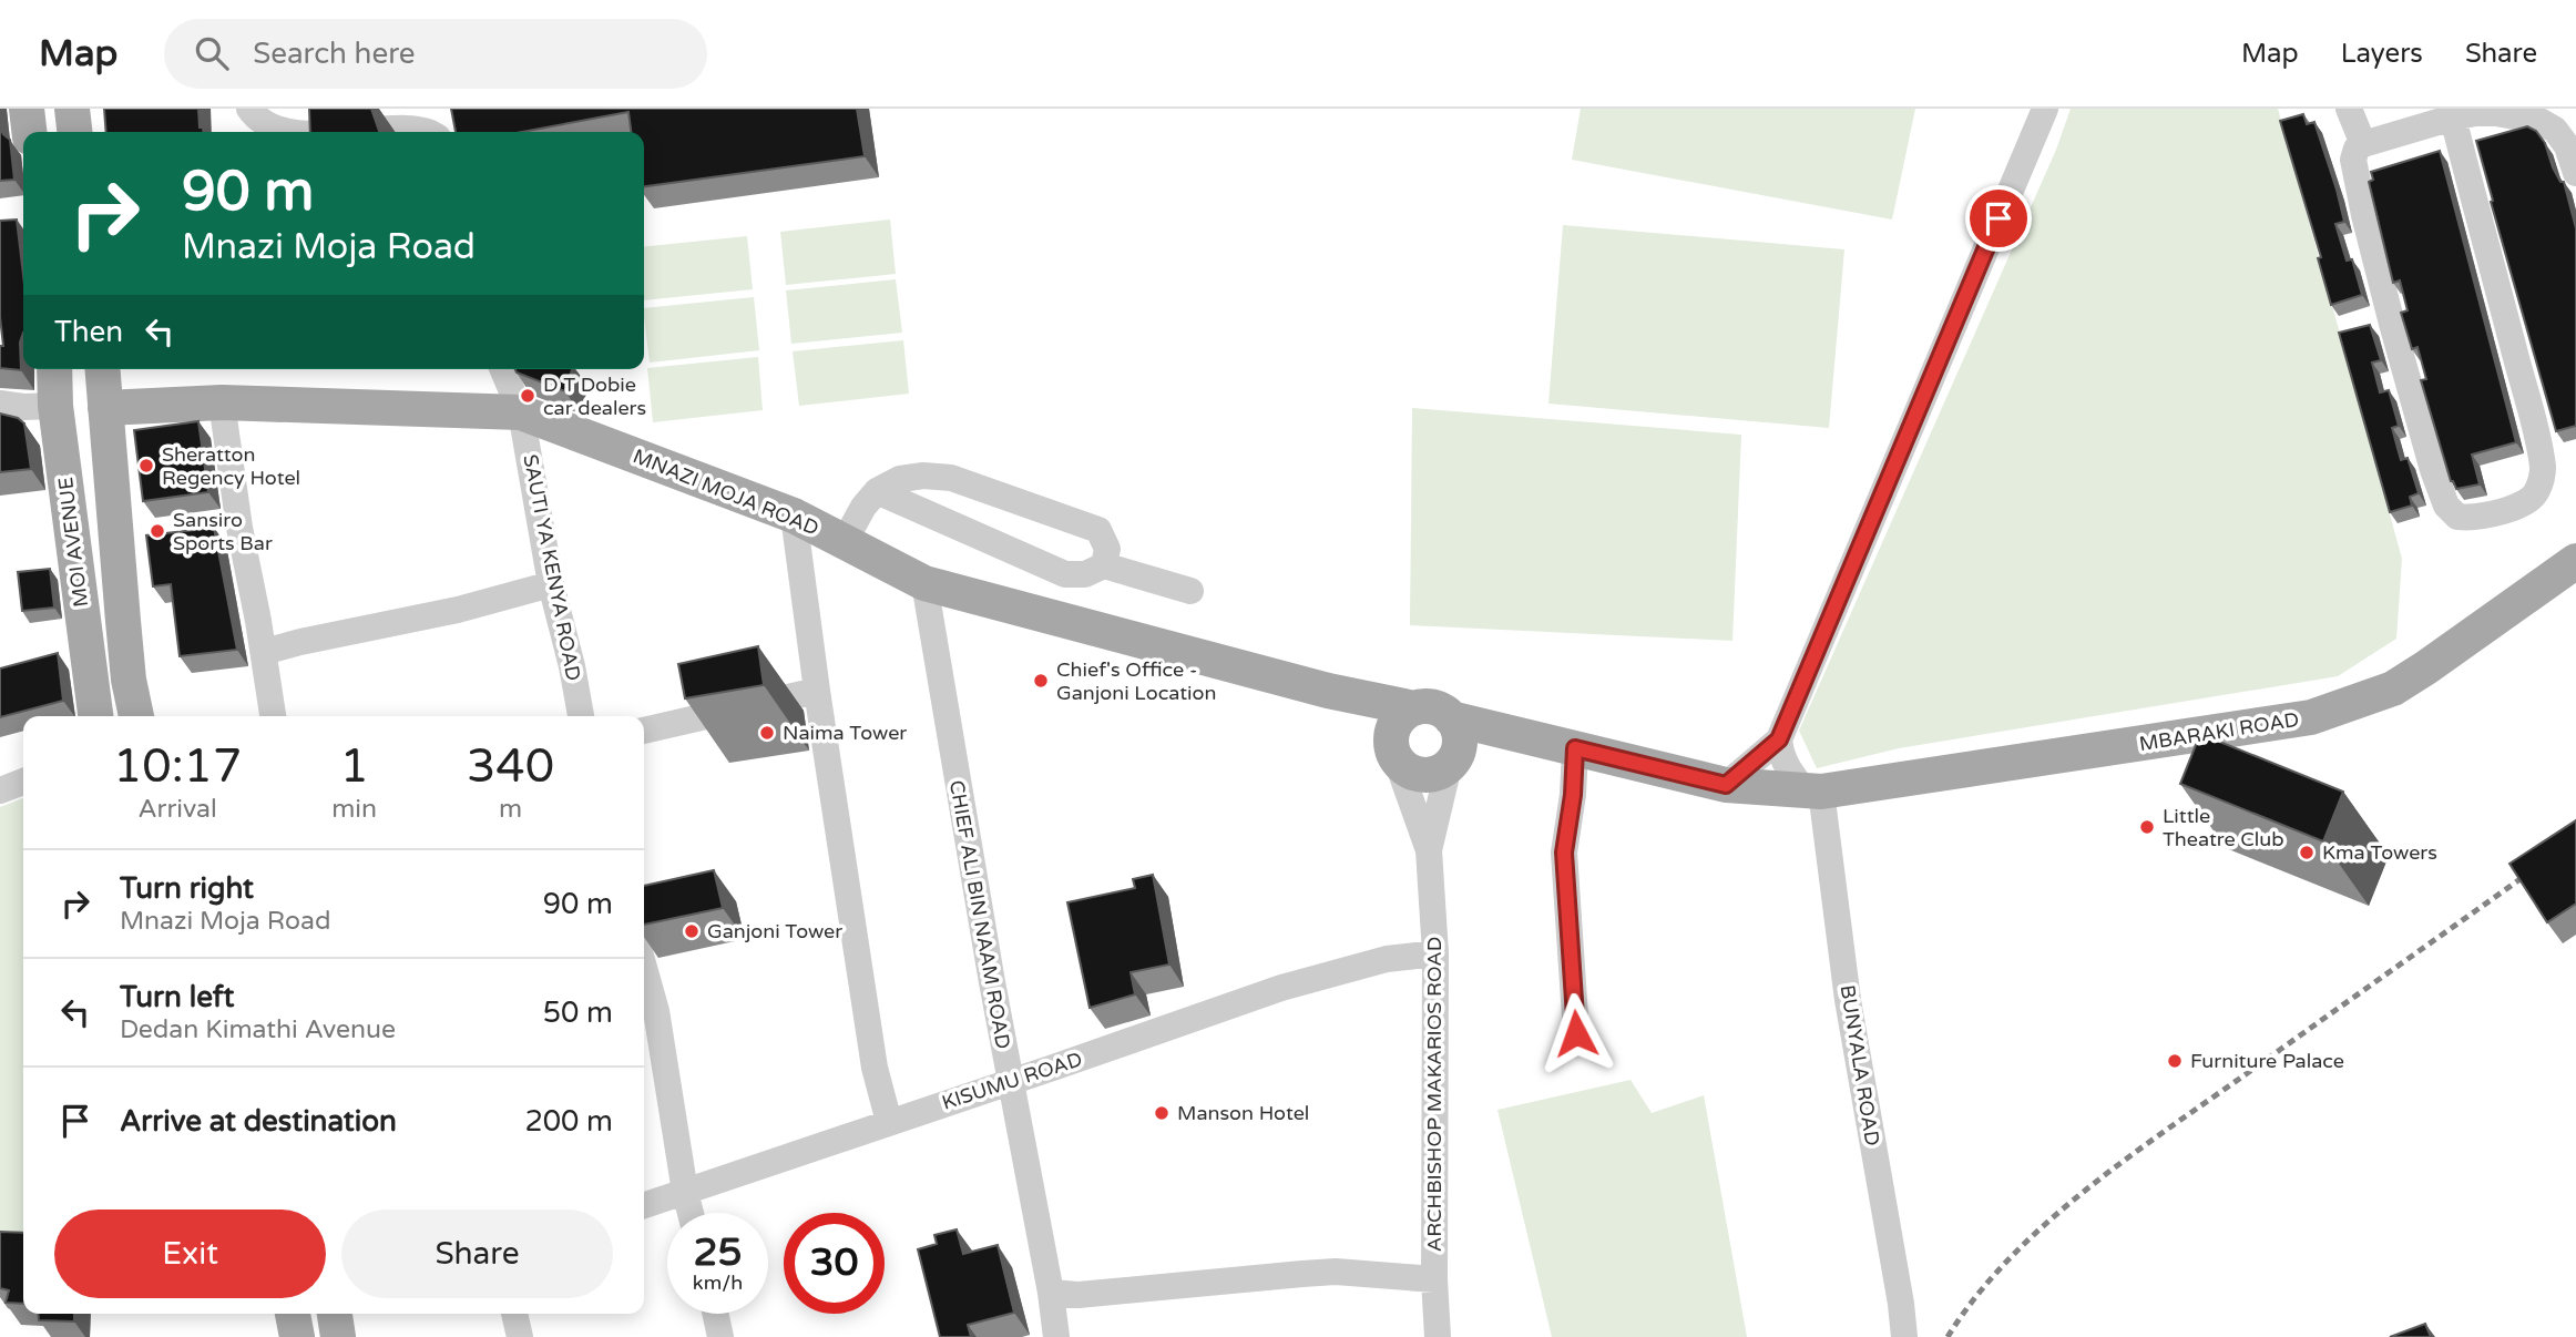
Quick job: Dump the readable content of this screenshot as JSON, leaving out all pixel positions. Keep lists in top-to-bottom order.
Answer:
{
  "streets": {
    "main road": ["MNAZI MOJA ROAD", "MOI AVENUE", "MBARAKI ROAD"],
    "street": [
      "SAUTI YA KENYA ROAD",
      "CHIEF ALI BIN NAAM ROAD",
      "BUNYALA ROAD",
      "KISUMU ROAD",
      "ARCHBISHOP MAKARIOS ROAD"
    ]
  },
  "crossings": [
    ["MNAZI MOJA ROAD", "MOI AVENUE"],
    ["MNAZI MOJA ROAD", "SAUTI YA KENYA ROAD"],
    ["MNAZI MOJA ROAD", "CHIEF ALI BIN NAAM ROAD"],
    ["MBARAKI ROAD", "BUNYALA ROAD"],
    ["CHIEF ALI BIN NAAM ROAD", "KISUMU ROAD"],
    ["KISUMU ROAD", "ARCHBISHOP MAKARIOS ROAD"]
  ],
  "places": [
    "D T Dobie car dealers",
    "Sheratton Regency Hotel",
    "Sansiro Sports Bar",
    "Chief's Office - Ganjoni Location",
    "Naima Tower",
    "Little Theatre Club",
    "Kma Towers",
    "Ganjoni Tower",
    "Furniture Palace",
    "Manson Hotel"
  ],
  "page": {
    "header": "Map",
    "search": "Search here",
    "nav": ["Map", "Layers", "Share"],
    "turn": ["90 m", "Mnazi Moja Road"],
    "then": "Then",
    "eta": [
      "10:17",
      "Arrival",
      "1",
      "min",
      "340",
      "m"
    ],
    "list": [
      {
        "name": "Turn right",
        "note": "Mnazi Moja Road",
        "value": "90 m"
      },
      {
        "name": "Turn left",
        "note": "Dedan Kimathi Avenue",
        "value": "50 m"
      },
      {
        "name": "Arrive at destination",
        "value": "200 m"
      }
    ],
    "buttons": ["Exit", "Share"],
    "speed": "25 km/h",
    "limit": "30"
  }
}
